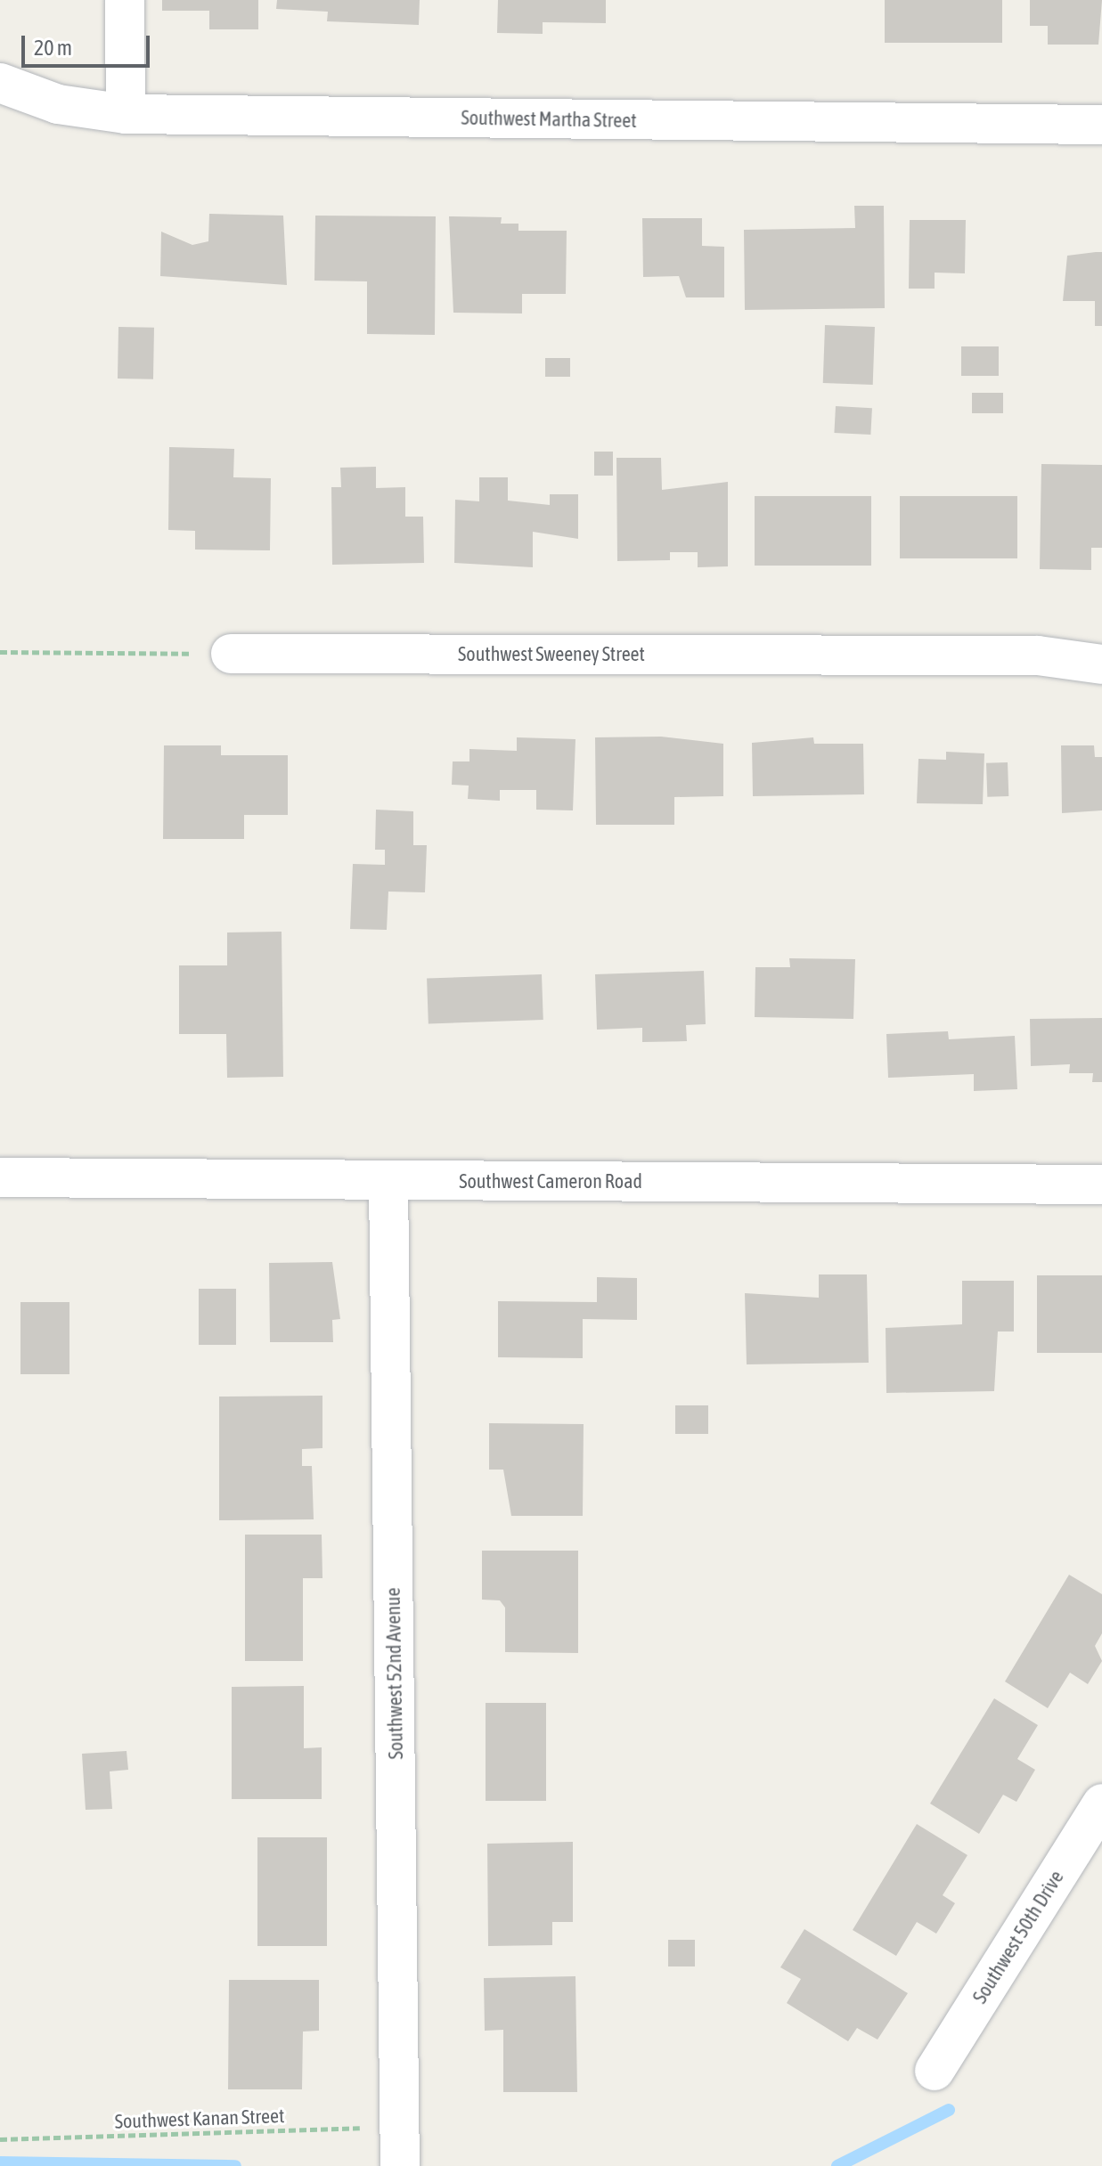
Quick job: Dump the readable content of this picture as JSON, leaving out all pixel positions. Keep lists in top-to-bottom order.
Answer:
{
  "streets": {
    "street": [
      "Southwest Martha Street",
      "Southwest Sweeney Street",
      "Southwest Cameron Road",
      "Southwest 52nd Avenue",
      "Southwest 50th Drive"
    ],
    "path": ["Southwest Kanan Street"]
  },
  "crossings": [
    ["Southwest Cameron Road", "Southwest 52nd Avenue"],
    ["Southwest 52nd Avenue", "Southwest Kanan Street"]
  ],
  "scale_bar": "20 m"
}
